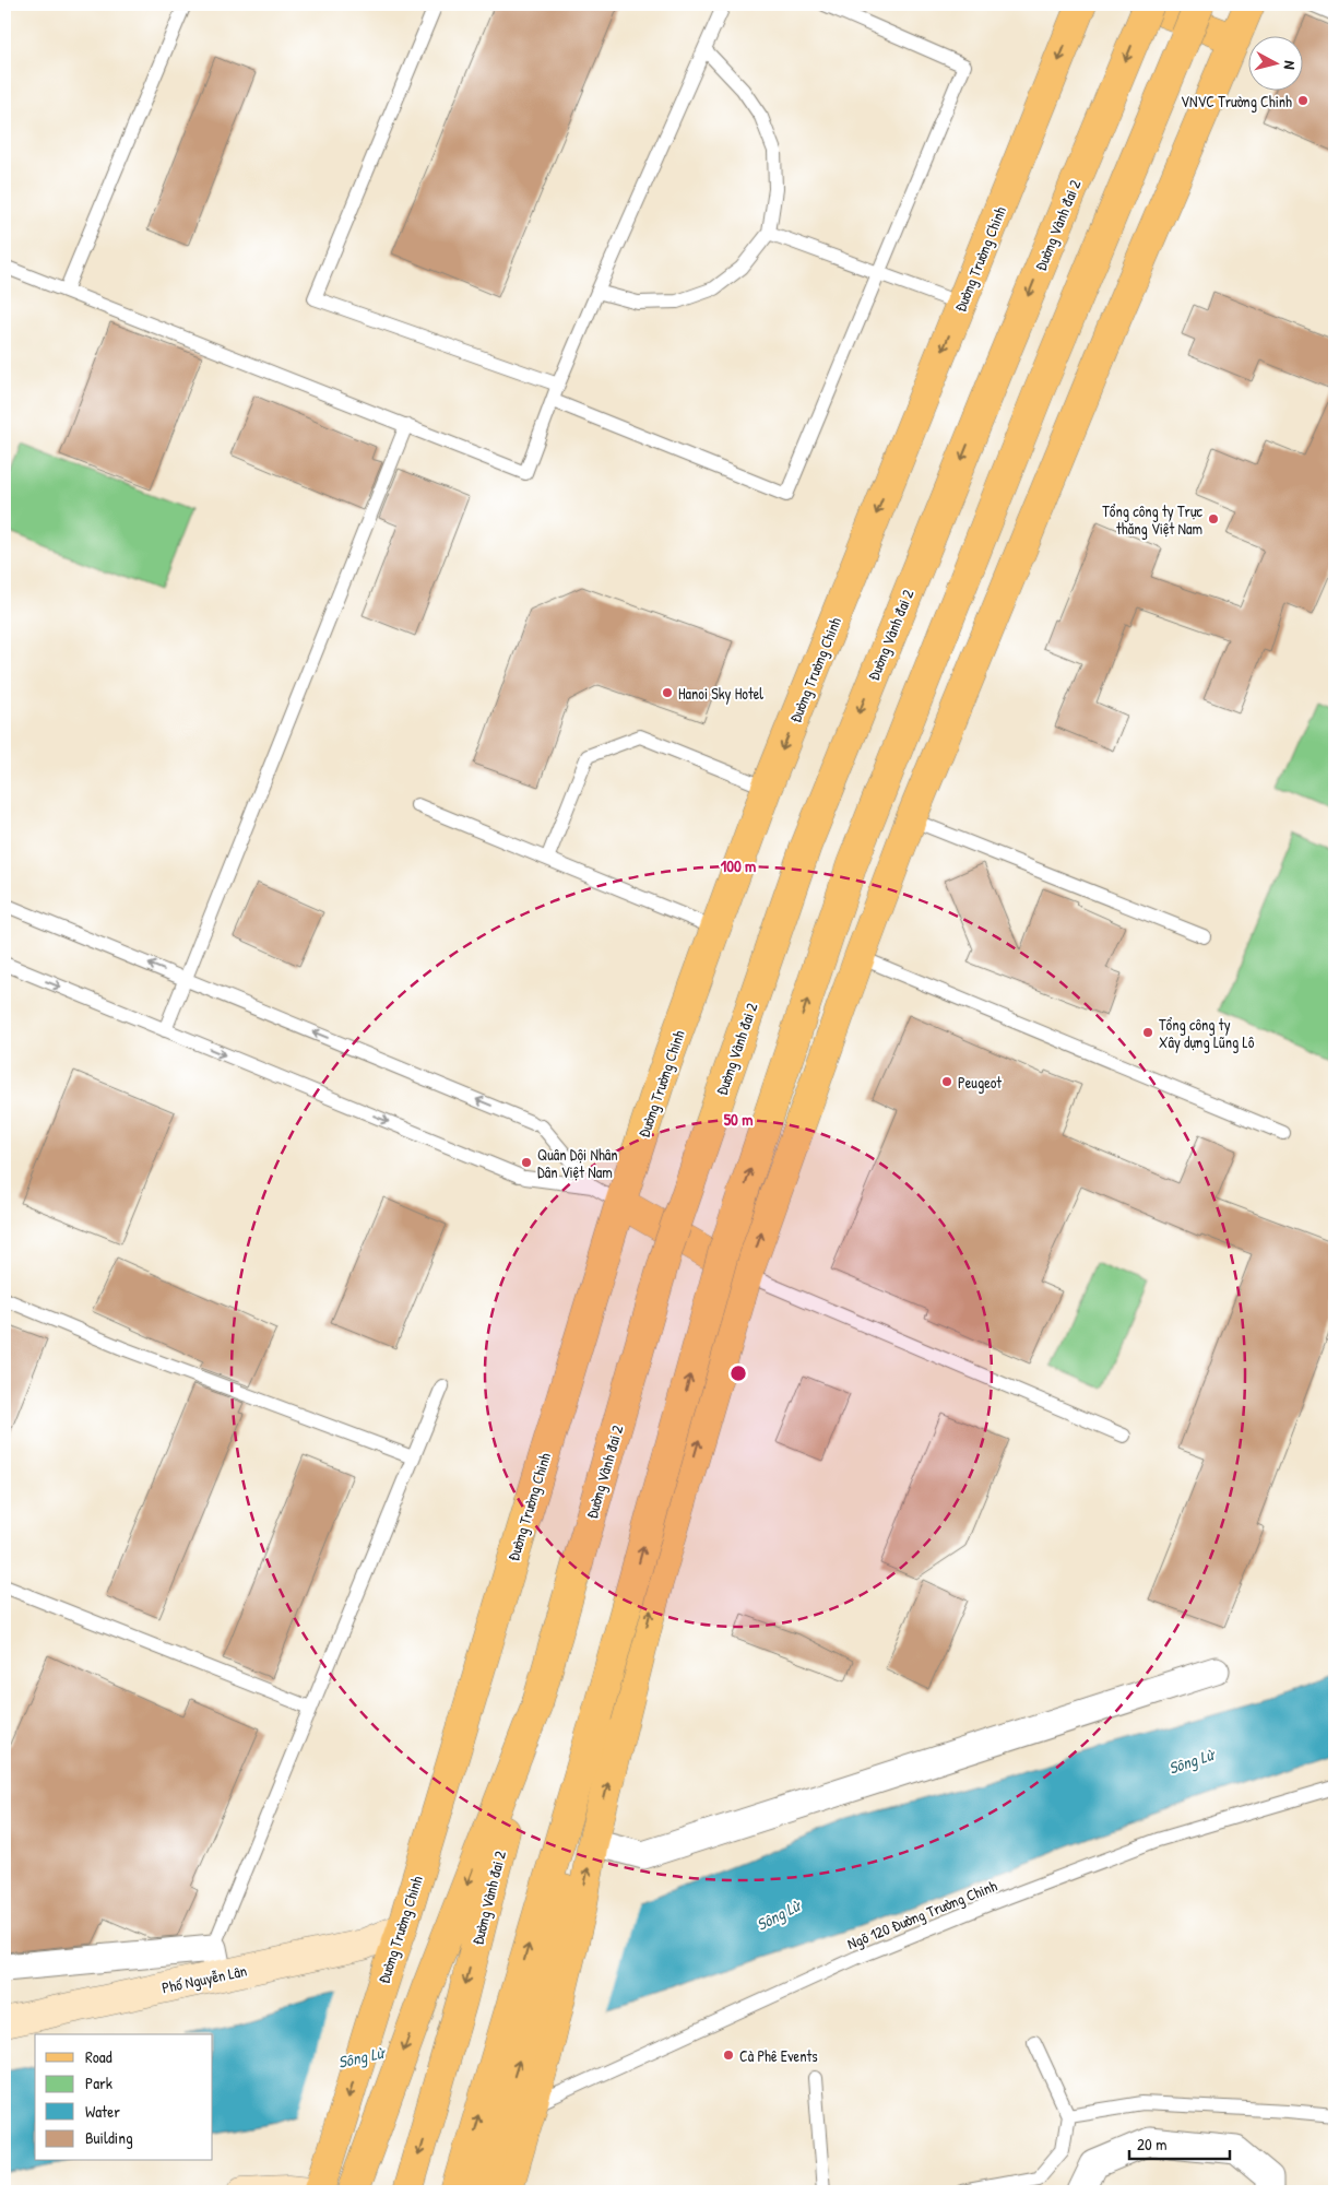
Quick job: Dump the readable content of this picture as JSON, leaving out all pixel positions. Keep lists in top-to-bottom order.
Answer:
{
  "streets": {
    "main road": ["Đường Vành đai 2", "Đường Trường Chinh"],
    "street": ["Phố Nguyễn Lân"],
    "lane": ["Ngõ 120 Đường Trường Chinh"]
  },
  "crossings": [
    ["Đường Trường Chinh", "Phố Nguyễn Lân"]
  ],
  "water": ["Sông Lừ"],
  "places": [
    "VNVC Trường Chinh",
    "Tổng công ty Trực thăng Việt Nam",
    "Hanoi Sky Hotel",
    "Tổng công ty Xây dựng Lũng Lô",
    "Peugeot",
    "Quân Dội Nhân Dân Việt Nam",
    "Cà Phê Events"
  ],
  "legend": [
    "Road",
    "Park",
    "Water",
    "Building"
  ],
  "scale_bar": "20 m",
  "north": "right",
  "rings": ["100 m", "50 m"]
}
